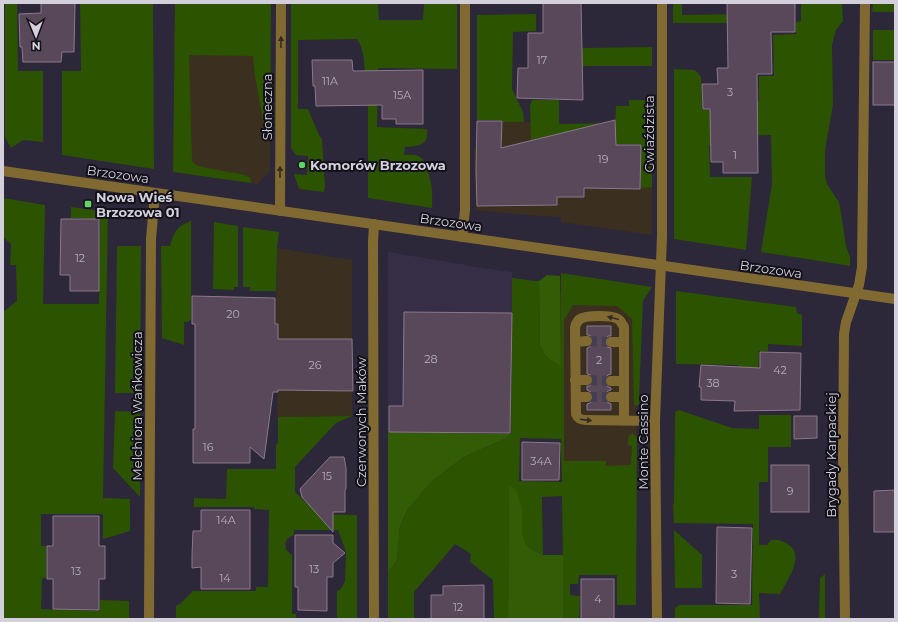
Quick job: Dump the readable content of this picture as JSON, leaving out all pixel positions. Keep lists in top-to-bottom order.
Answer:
{
  "streets": {
    "street": [
      "Słoneczna",
      "Gwiaździsta",
      "Brzozowa",
      "Melchiora Wańkowicza",
      "Czerwonych Maków",
      "Monte Cassino",
      "Brygady Karpackiej"
    ]
  },
  "crossings": [
    ["Słoneczna", "Brzozowa"],
    ["Gwiaździsta", "Brzozowa"],
    ["Gwiaździsta", "Monte Cassino"],
    ["Brzozowa", "Melchiora Wańkowicza"],
    ["Brzozowa", "Czerwonych Maków"],
    ["Brzozowa", "Monte Cassino"],
    ["Brzozowa", "Brygady Karpackiej"]
  ],
  "one_way": ["Słoneczna"],
  "places": {
    "other": ["Komorów Brzozowa"],
    "transit": ["Nowa Wieś Brzozowa 01"]
  },
  "house_numbers": [
    "17",
    "11A",
    "3",
    "15A",
    "1",
    "19",
    "12",
    "20",
    "28",
    "2",
    "26",
    "42",
    "38",
    "16",
    "34A",
    "15",
    "9",
    "14A",
    "13",
    "13",
    "3",
    "14",
    "4",
    "12"
  ],
  "north": "bottom"
}
